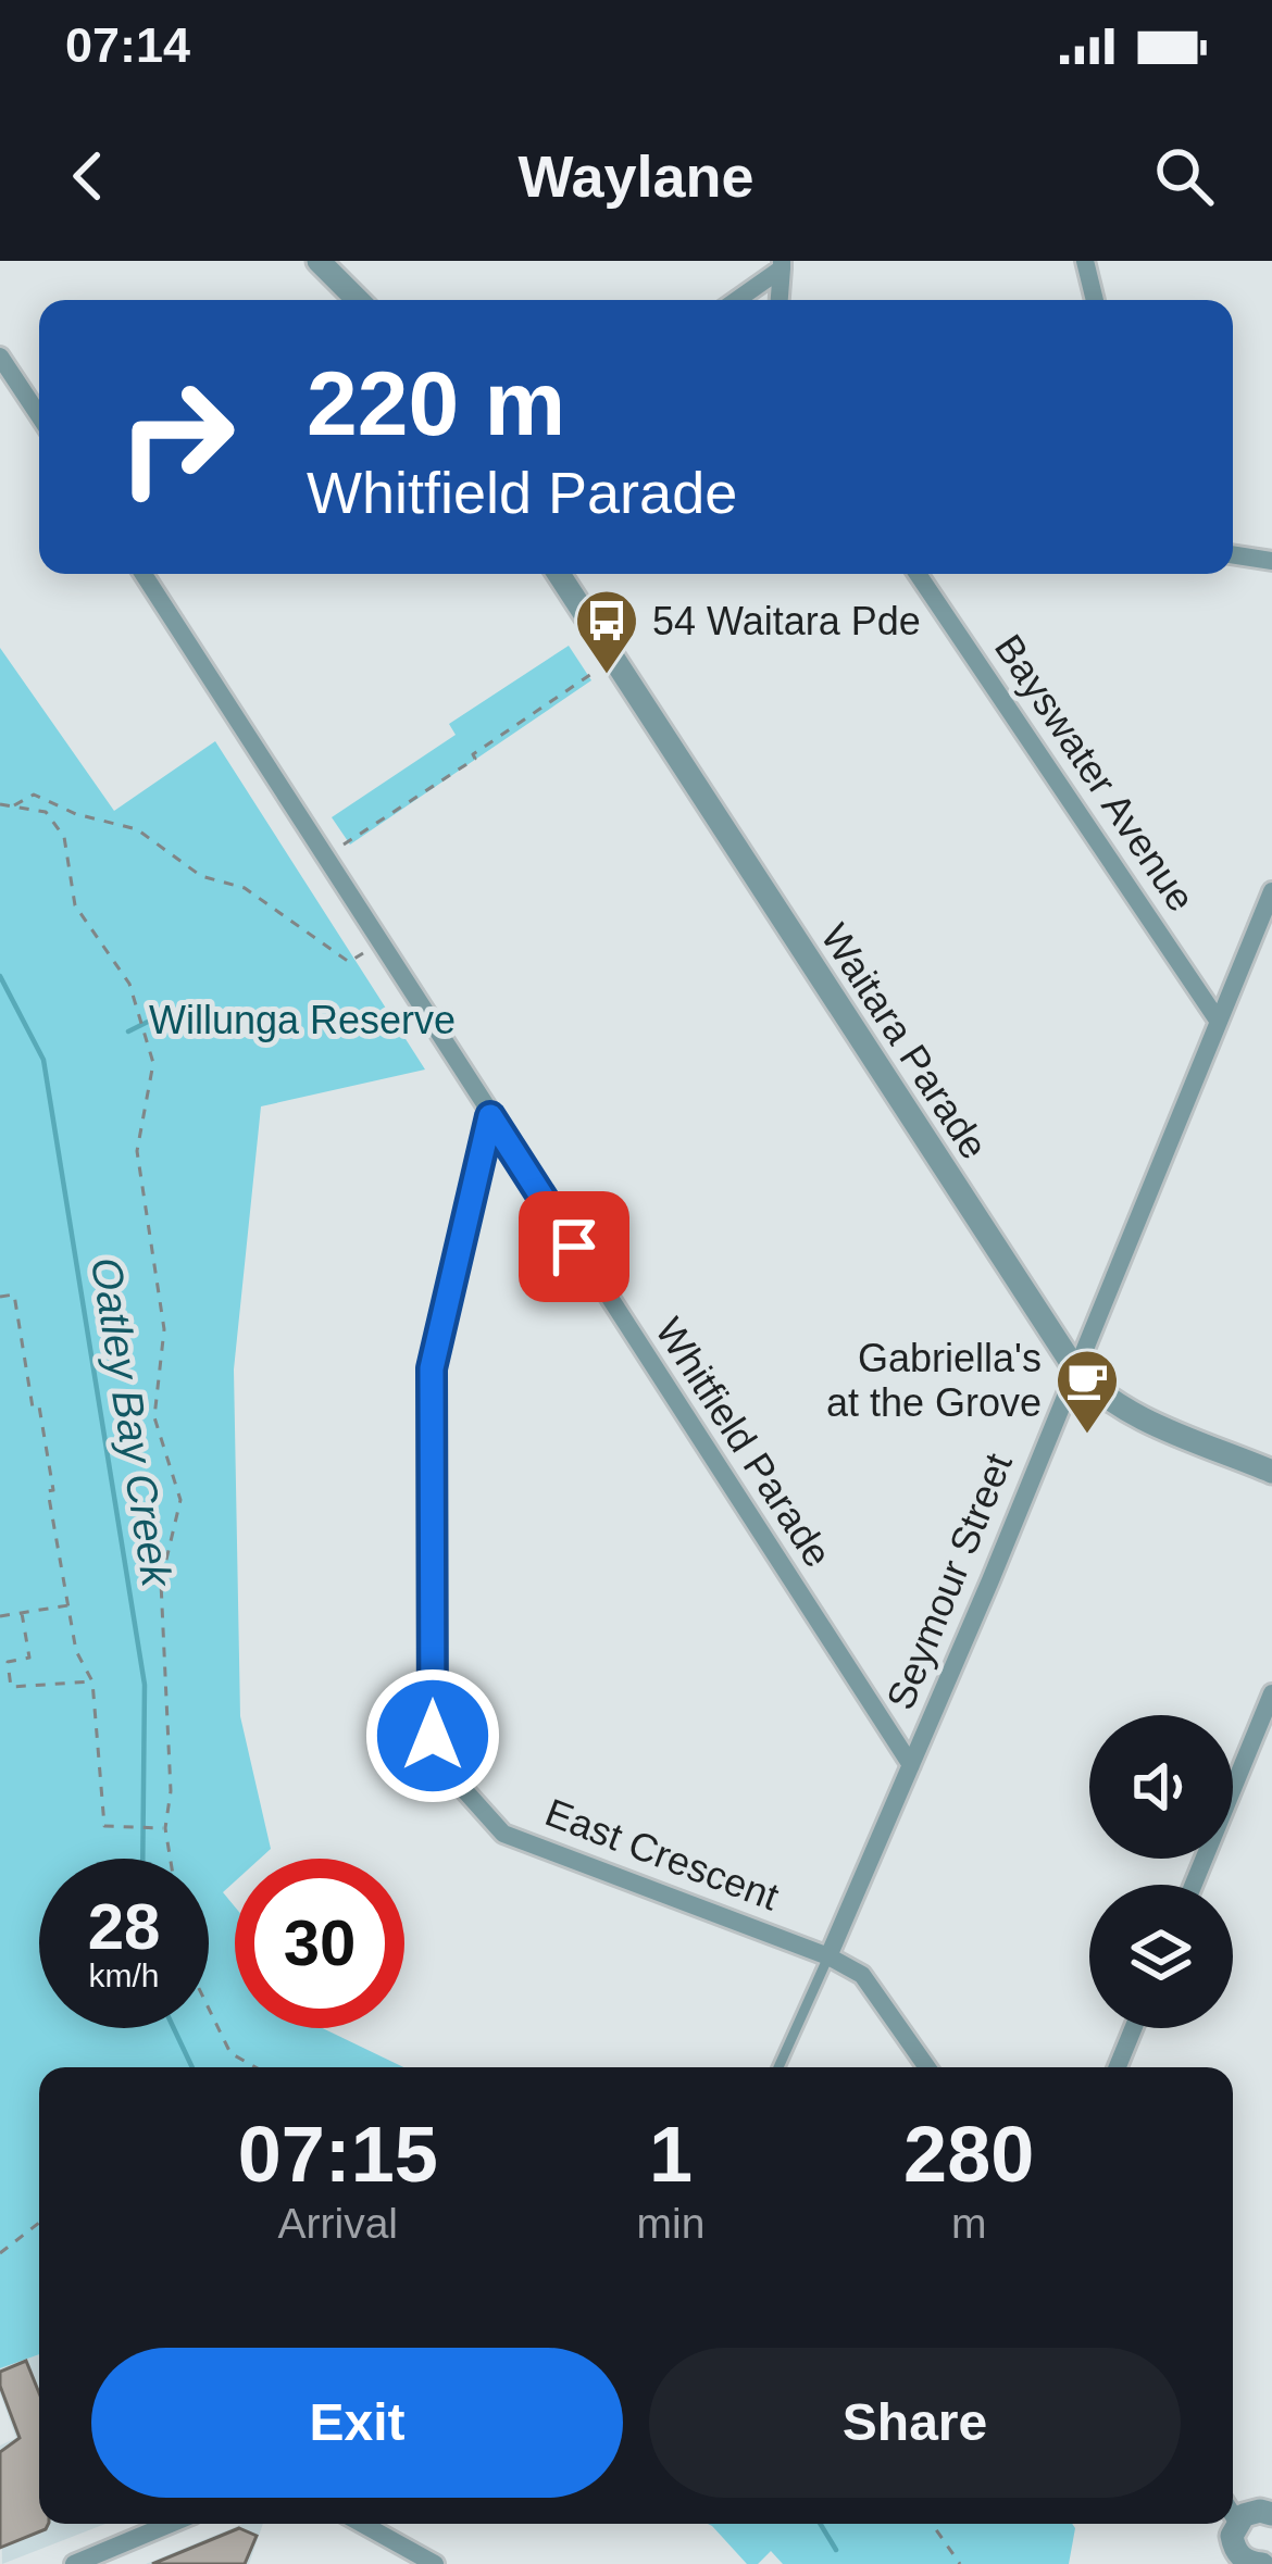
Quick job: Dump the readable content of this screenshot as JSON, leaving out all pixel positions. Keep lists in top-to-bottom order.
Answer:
{
  "streets": {
    "street": [
      "Bayswater Avenue",
      "Waitara Parade",
      "Whitfield Parade",
      "Seymour Street",
      "East Crescent"
    ]
  },
  "crossings": [
    ["Bayswater Avenue", "Seymour Street"],
    ["Waitara Parade", "Seymour Street"],
    ["Whitfield Parade", "Seymour Street"],
    ["Whitfield Parade", "East Crescent"],
    ["Seymour Street", "East Crescent"]
  ],
  "water": ["Oatley Bay Creek"],
  "parks": ["Willunga Reserve"],
  "places": {
    "bus stop": ["54 Waitara Pde"],
    "cafe": ["Gabriella's at the Grove"]
  },
  "page": {
    "status": "07:14",
    "header": "Waylane",
    "turn": ["220 m", "Whitfield Parade"],
    "speed": "28 km/h",
    "limit": "30",
    "eta": [
      "07:15",
      "Arrival",
      "1",
      "min",
      "280",
      "m"
    ],
    "buttons": ["Exit", "Share"]
  }
}
